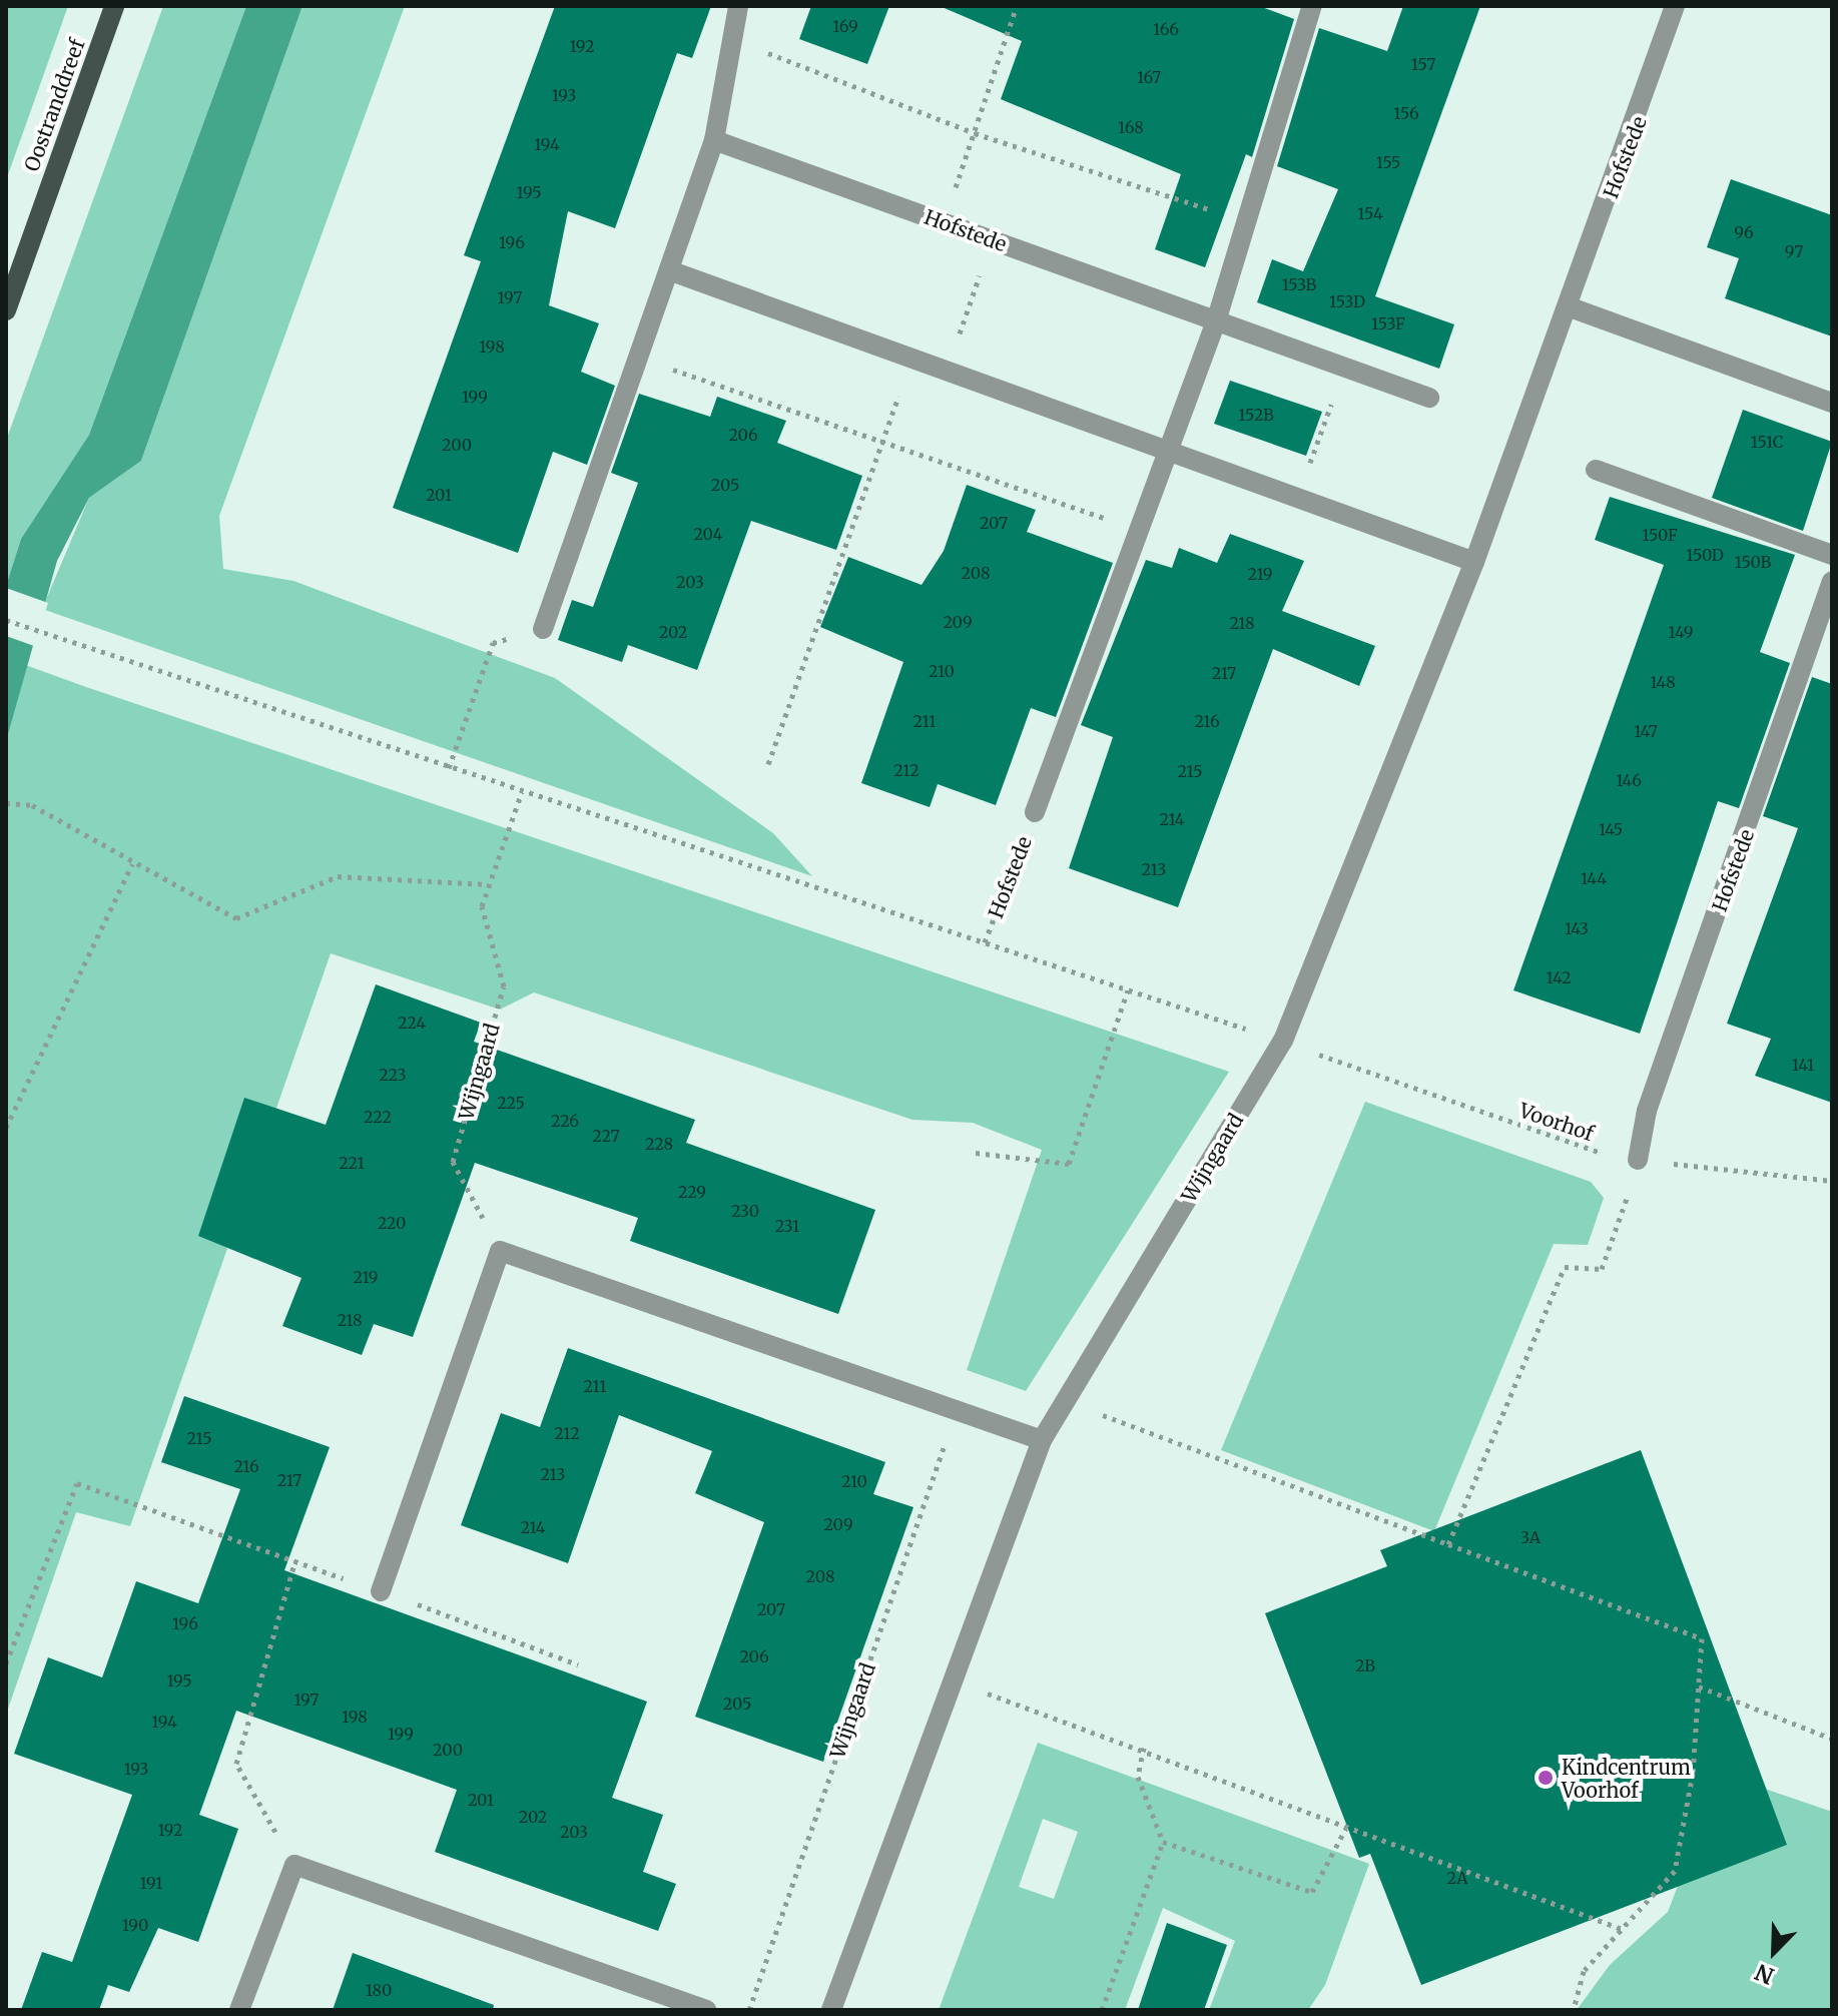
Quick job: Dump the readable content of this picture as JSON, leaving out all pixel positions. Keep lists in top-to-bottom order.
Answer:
{
  "streets": {
    "main road": ["Oostranddreef"],
    "street": ["Hofstede", "Wijngaard"],
    "path": ["Voorhof"]
  },
  "crossings": [
    ["Hofstede", "Wijngaard"],
    ["Hofstede", "Voorhof"],
    ["Wijngaard", "Voorhof"]
  ],
  "places": ["Kindcentrum Voorhof"],
  "house_numbers": [
    "169",
    "166",
    "192",
    "157",
    "167",
    "193",
    "156",
    "168",
    "194",
    "155",
    "195",
    "154",
    "96",
    "196",
    "97",
    "153B",
    "197",
    "153D",
    "153F",
    "198",
    "199",
    "152B",
    "206",
    "151C",
    "200",
    "205",
    "201",
    "207",
    "204",
    "150F",
    "150D",
    "150B",
    "208",
    "219",
    "203",
    "209",
    "218",
    "202",
    "149",
    "210",
    "217",
    "148",
    "211",
    "216",
    "147",
    "212",
    "215",
    "146",
    "214",
    "145",
    "213",
    "144",
    "143",
    "142",
    "224",
    "141",
    "223",
    "225",
    "222",
    "226",
    "227",
    "228",
    "221",
    "229",
    "230",
    "220",
    "231",
    "219",
    "218",
    "211",
    "212",
    "215",
    "216",
    "213",
    "217",
    "210",
    "209",
    "214",
    "3A",
    "208",
    "207",
    "196",
    "206",
    "2B",
    "195",
    "197",
    "205",
    "198",
    "194",
    "199",
    "200",
    "193",
    "201",
    "202",
    "192",
    "203",
    "2A",
    "191",
    "190",
    "180"
  ],
  "north": "bottom left"
}
